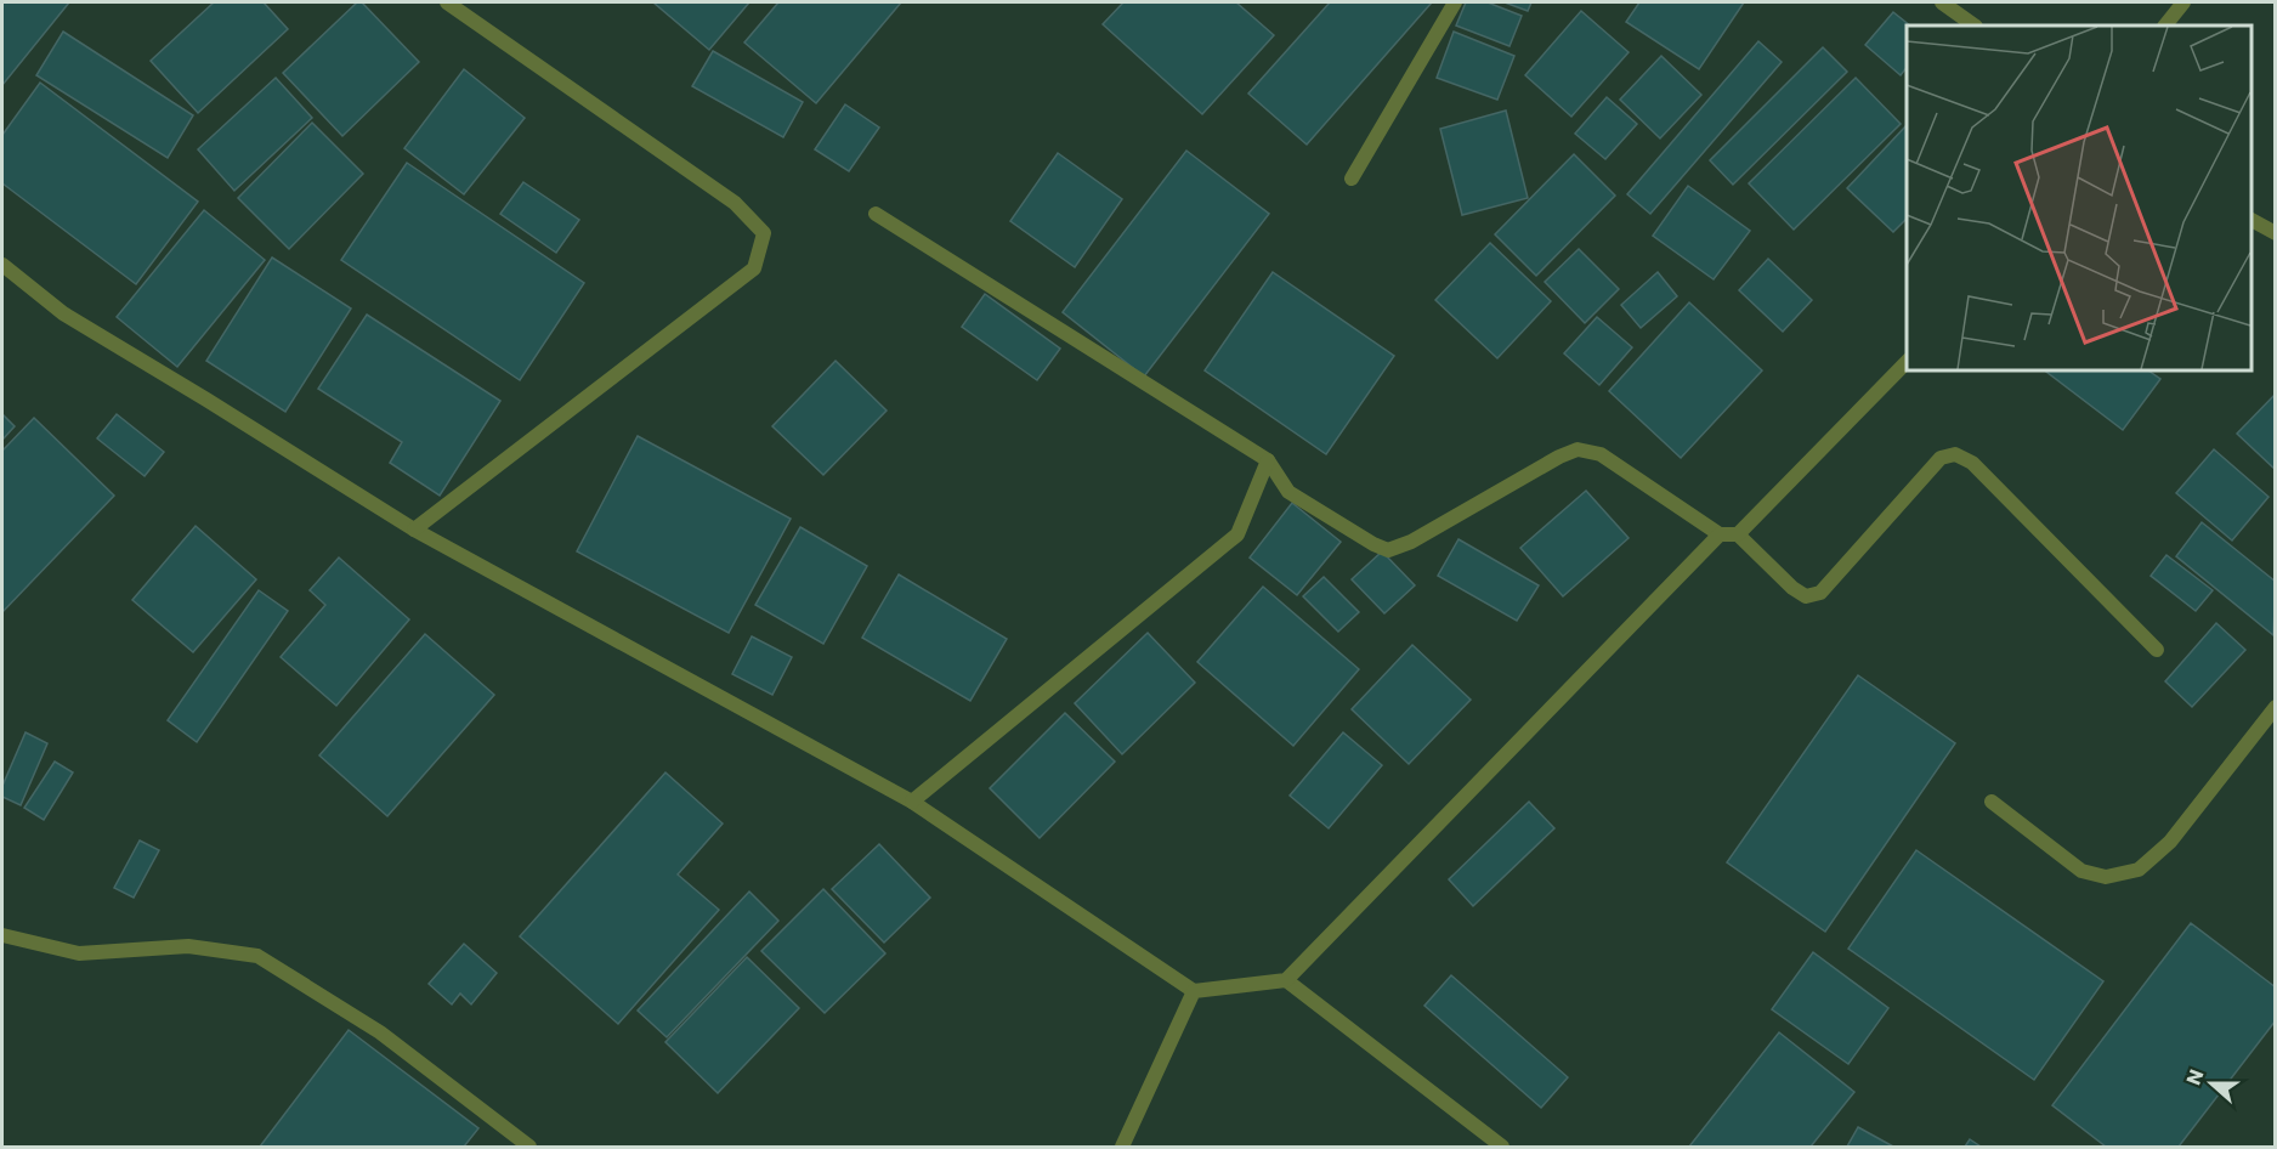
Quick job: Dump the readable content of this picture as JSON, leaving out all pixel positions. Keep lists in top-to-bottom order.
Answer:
{
  "north": "left"
}
